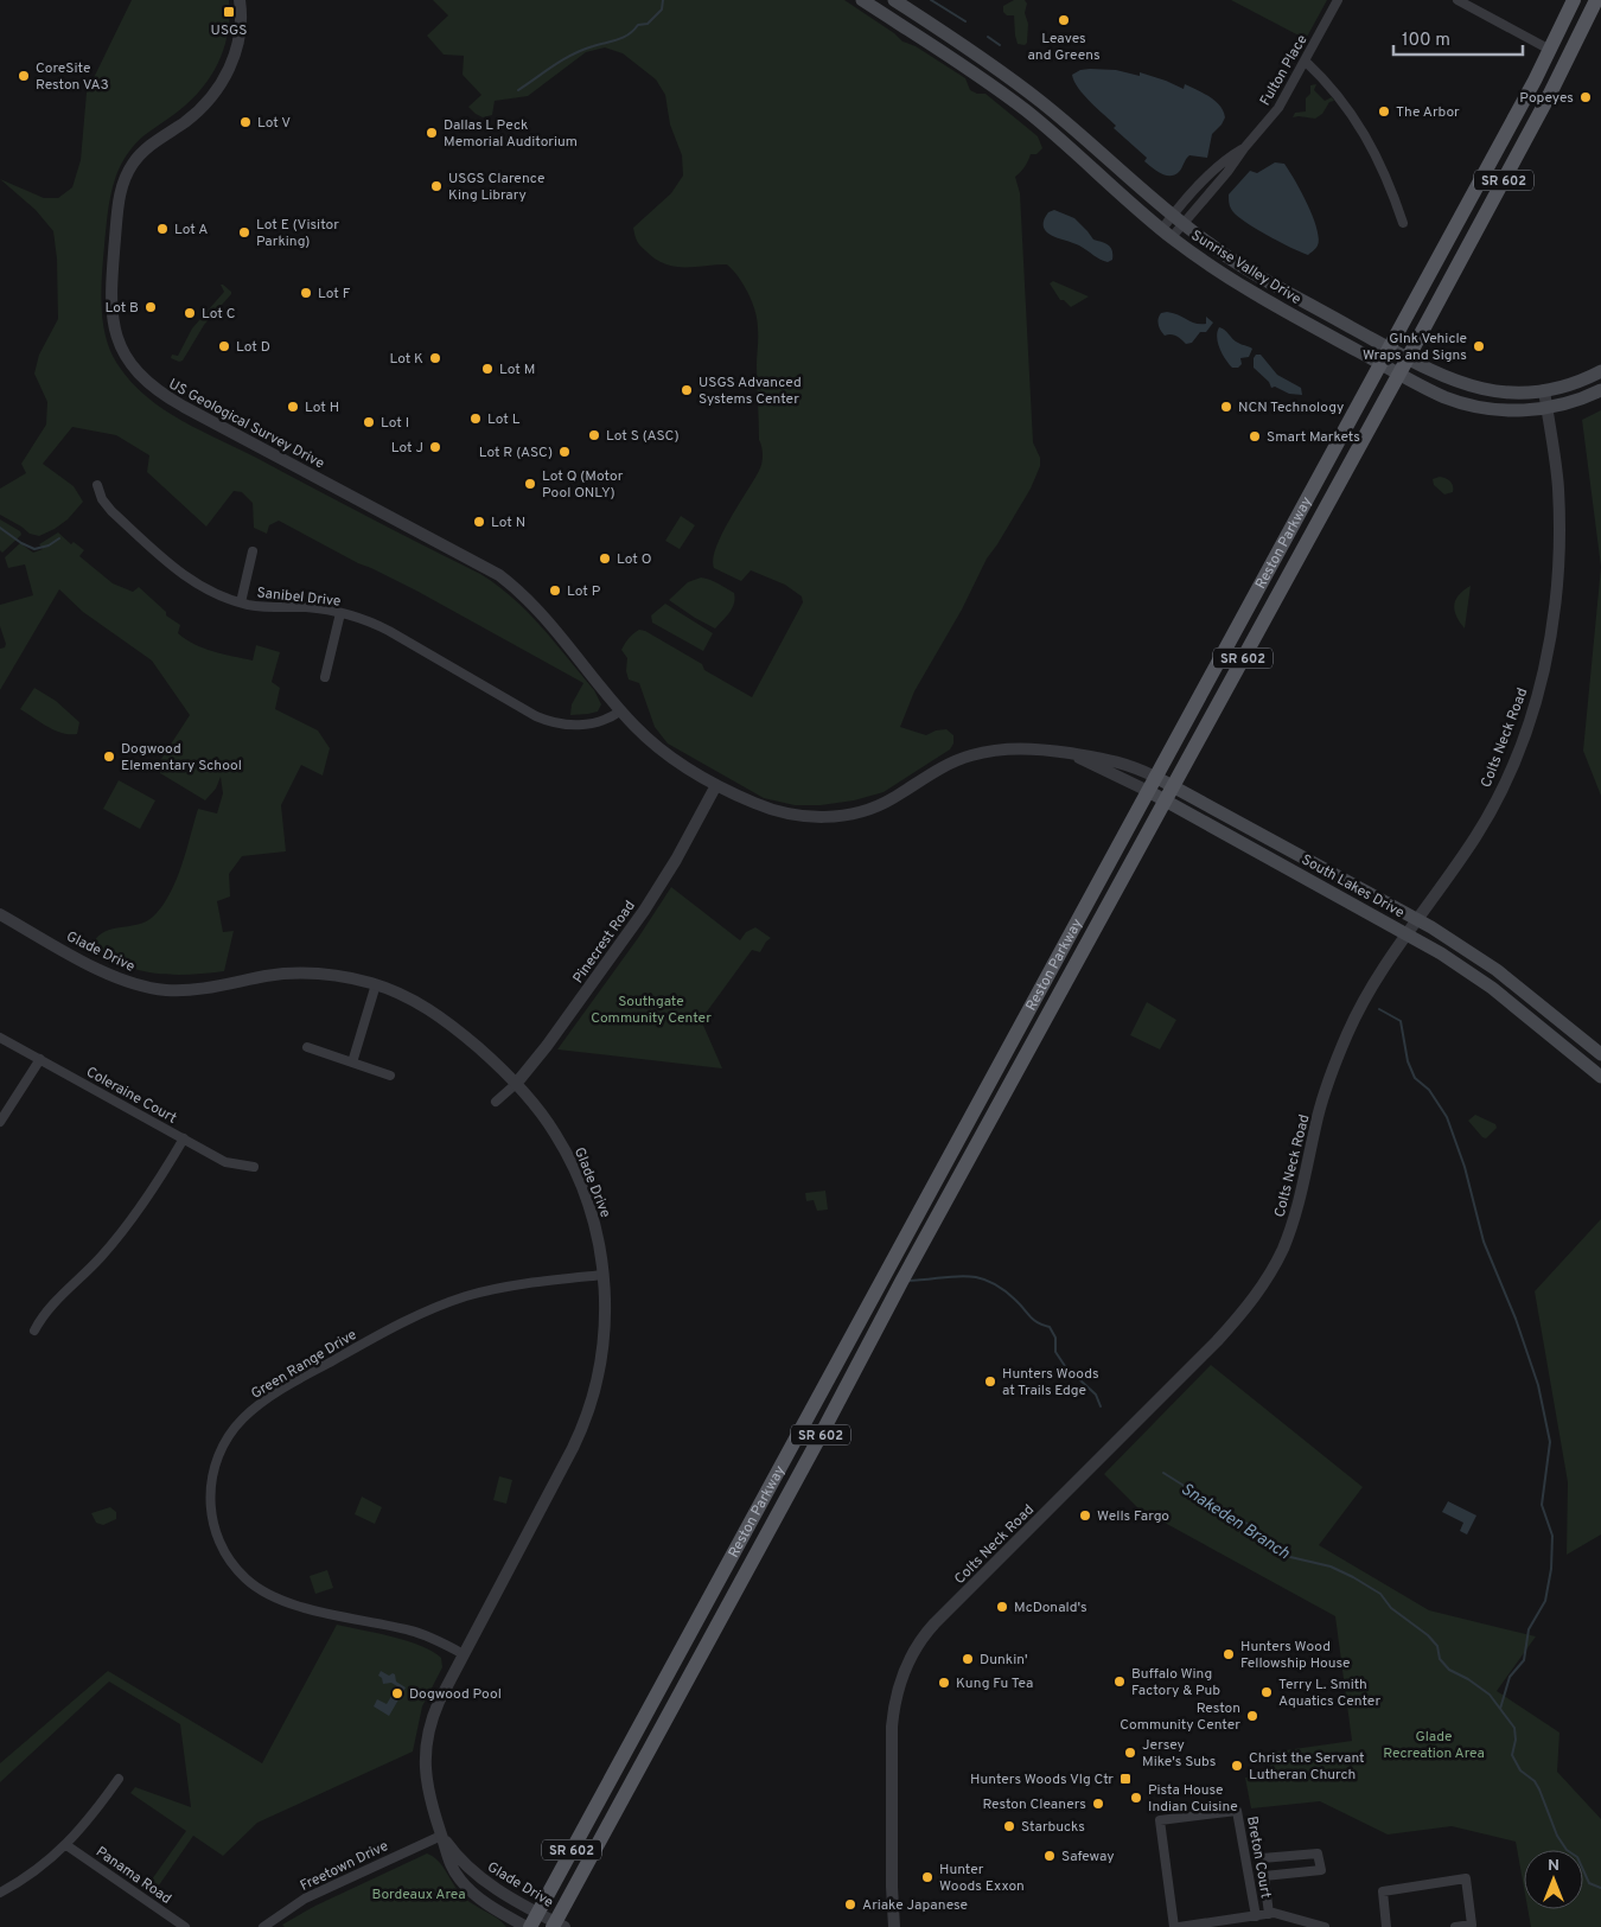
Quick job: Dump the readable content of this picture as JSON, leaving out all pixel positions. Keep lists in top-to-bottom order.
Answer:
{
  "streets": {
    "main road": [
      "SR 602",
      "Sunrise Valley Drive",
      "Reston Parkway",
      "South Lakes Drive"
    ],
    "street": [
      "Fulton Place",
      "US Geological Survey Drive",
      "Sanibel Drive",
      "Colts Neck Road",
      "Pinecrest Road",
      "Glade Drive",
      "Coleraine Court",
      "Green Range Drive",
      "Breton Court",
      "Freetown Drive",
      "Panama Road"
    ]
  },
  "crossings": [
    ["Fulton Place", "Sunrise Valley Drive"],
    ["Sunrise Valley Drive", "Reston Parkway"],
    ["Sunrise Valley Drive", "Colts Neck Road"],
    ["US Geological Survey Drive", "Sanibel Drive"],
    ["US Geological Survey Drive", "South Lakes Drive"],
    ["Reston Parkway", "South Lakes Drive"],
    ["Reston Parkway", "Glade Drive"],
    ["Sanibel Drive", "South Lakes Drive"],
    ["Colts Neck Road", "South Lakes Drive"],
    ["South Lakes Drive", "Pinecrest Road"],
    ["Pinecrest Road", "Glade Drive"],
    ["Glade Drive", "Green Range Drive"],
    ["Glade Drive", "Freetown Drive"]
  ],
  "water": ["Snakeden Branch"],
  "parks": ["Southgate Community Center", "Glade Recreation Area", "Bordeaux Area"],
  "places": {
    "transit": ["USGS", "Hunters Woods Vlg Ctr"],
    "other": [
      "Leaves and Greens",
      "CoreSite Reston VA3",
      "Popeyes",
      "The Arbor",
      "Lot V",
      "Dallas L Peck Memorial Auditorium",
      "USGS Clarence King Library",
      "Lot A",
      "Lot E (Visitor Parking)",
      "Lot F",
      "Lot B",
      "Lot C",
      "Lot D",
      "GInk Vehicle Wraps and Signs",
      "Lot K",
      "Lot M",
      "USGS Advanced Systems Center",
      "Lot H",
      "NCN Technology",
      "Lot L",
      "Lot I",
      "Lot S (ASC)",
      "Smart Markets",
      "Lot J",
      "Lot R (ASC)",
      "Lot Q (Motor Pool ONLY)",
      "Lot N",
      "Lot O",
      "Lot P",
      "Dogwood Elementary School",
      "Hunters Woods at Trails Edge",
      "Wells Fargo",
      "McDonald's",
      "Hunters Wood Fellowship House",
      "Dunkin'",
      "Buffalo Wing Factory & Pub",
      "Kung Fu Tea",
      "Terry L. Smith Aquatics Center",
      "Dogwood Pool",
      "Reston Community Center",
      "Jersey Mike's Subs",
      "Christ the Servant Lutheran Church",
      "Pista House Indian Cuisine",
      "Reston Cleaners",
      "Starbucks",
      "Safeway",
      "Hunter Woods Exxon",
      "Ariake Japanese"
    ]
  },
  "scale_bar": "100 m",
  "north": "top"
}
